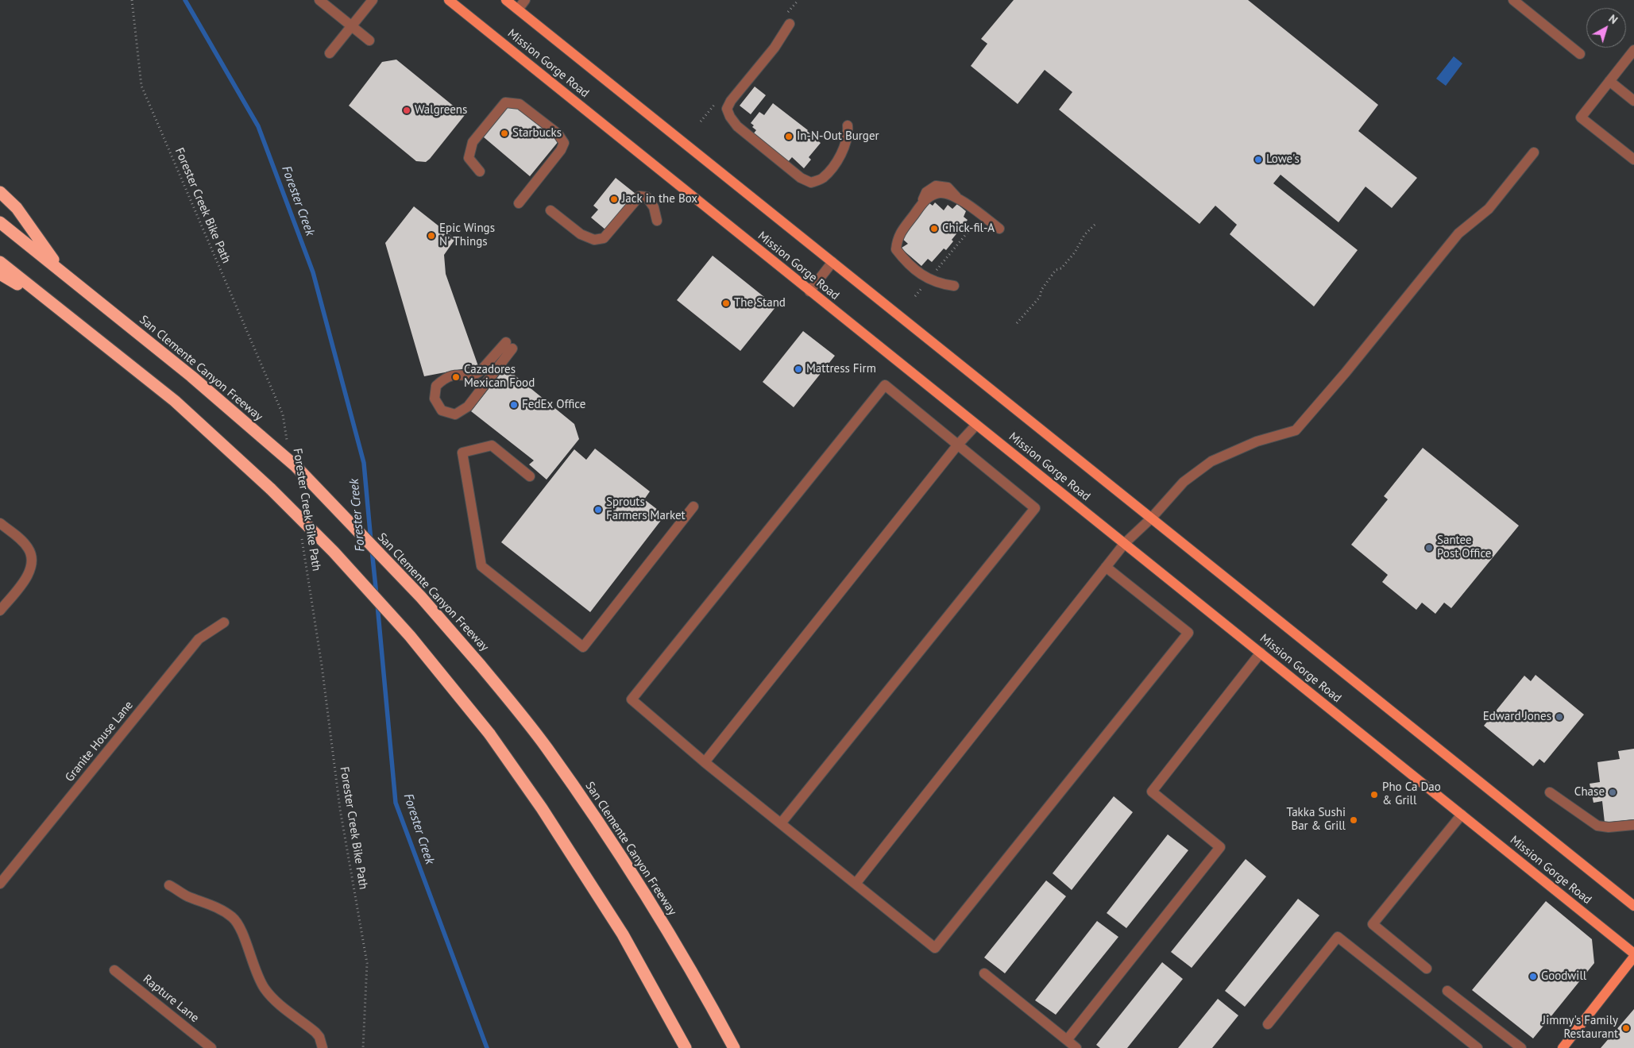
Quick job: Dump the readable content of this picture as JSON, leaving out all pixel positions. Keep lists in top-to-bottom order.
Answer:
{
  "streets": {
    "highway": ["San Clemente Canyon Freeway"],
    "main road": ["Mission Gorge Road"],
    "street": ["Granite House Lane", "Rapture Lane"],
    "path": ["Forester Creek Bike Path"]
  },
  "water": ["Forester Creek"],
  "places": [
    "Walgreens",
    "Starbucks",
    "In-N-Out Burger",
    "Lowe's",
    "Jack in the Box",
    "Chick-fil-A",
    "Epic Wings N' Things",
    "The Stand",
    "Mattress Firm",
    "Cazadores Mexican Food",
    "FedEx Office",
    "Sprouts Farmers Market",
    "Santee Post Office",
    "Edward Jones",
    "Chase",
    "Pho Ca Dao & Grill",
    "Takka Sushi Bar & Grill",
    "Goodwill",
    "Jimmy's Family Restaurant"
  ],
  "north": "top right"
}
